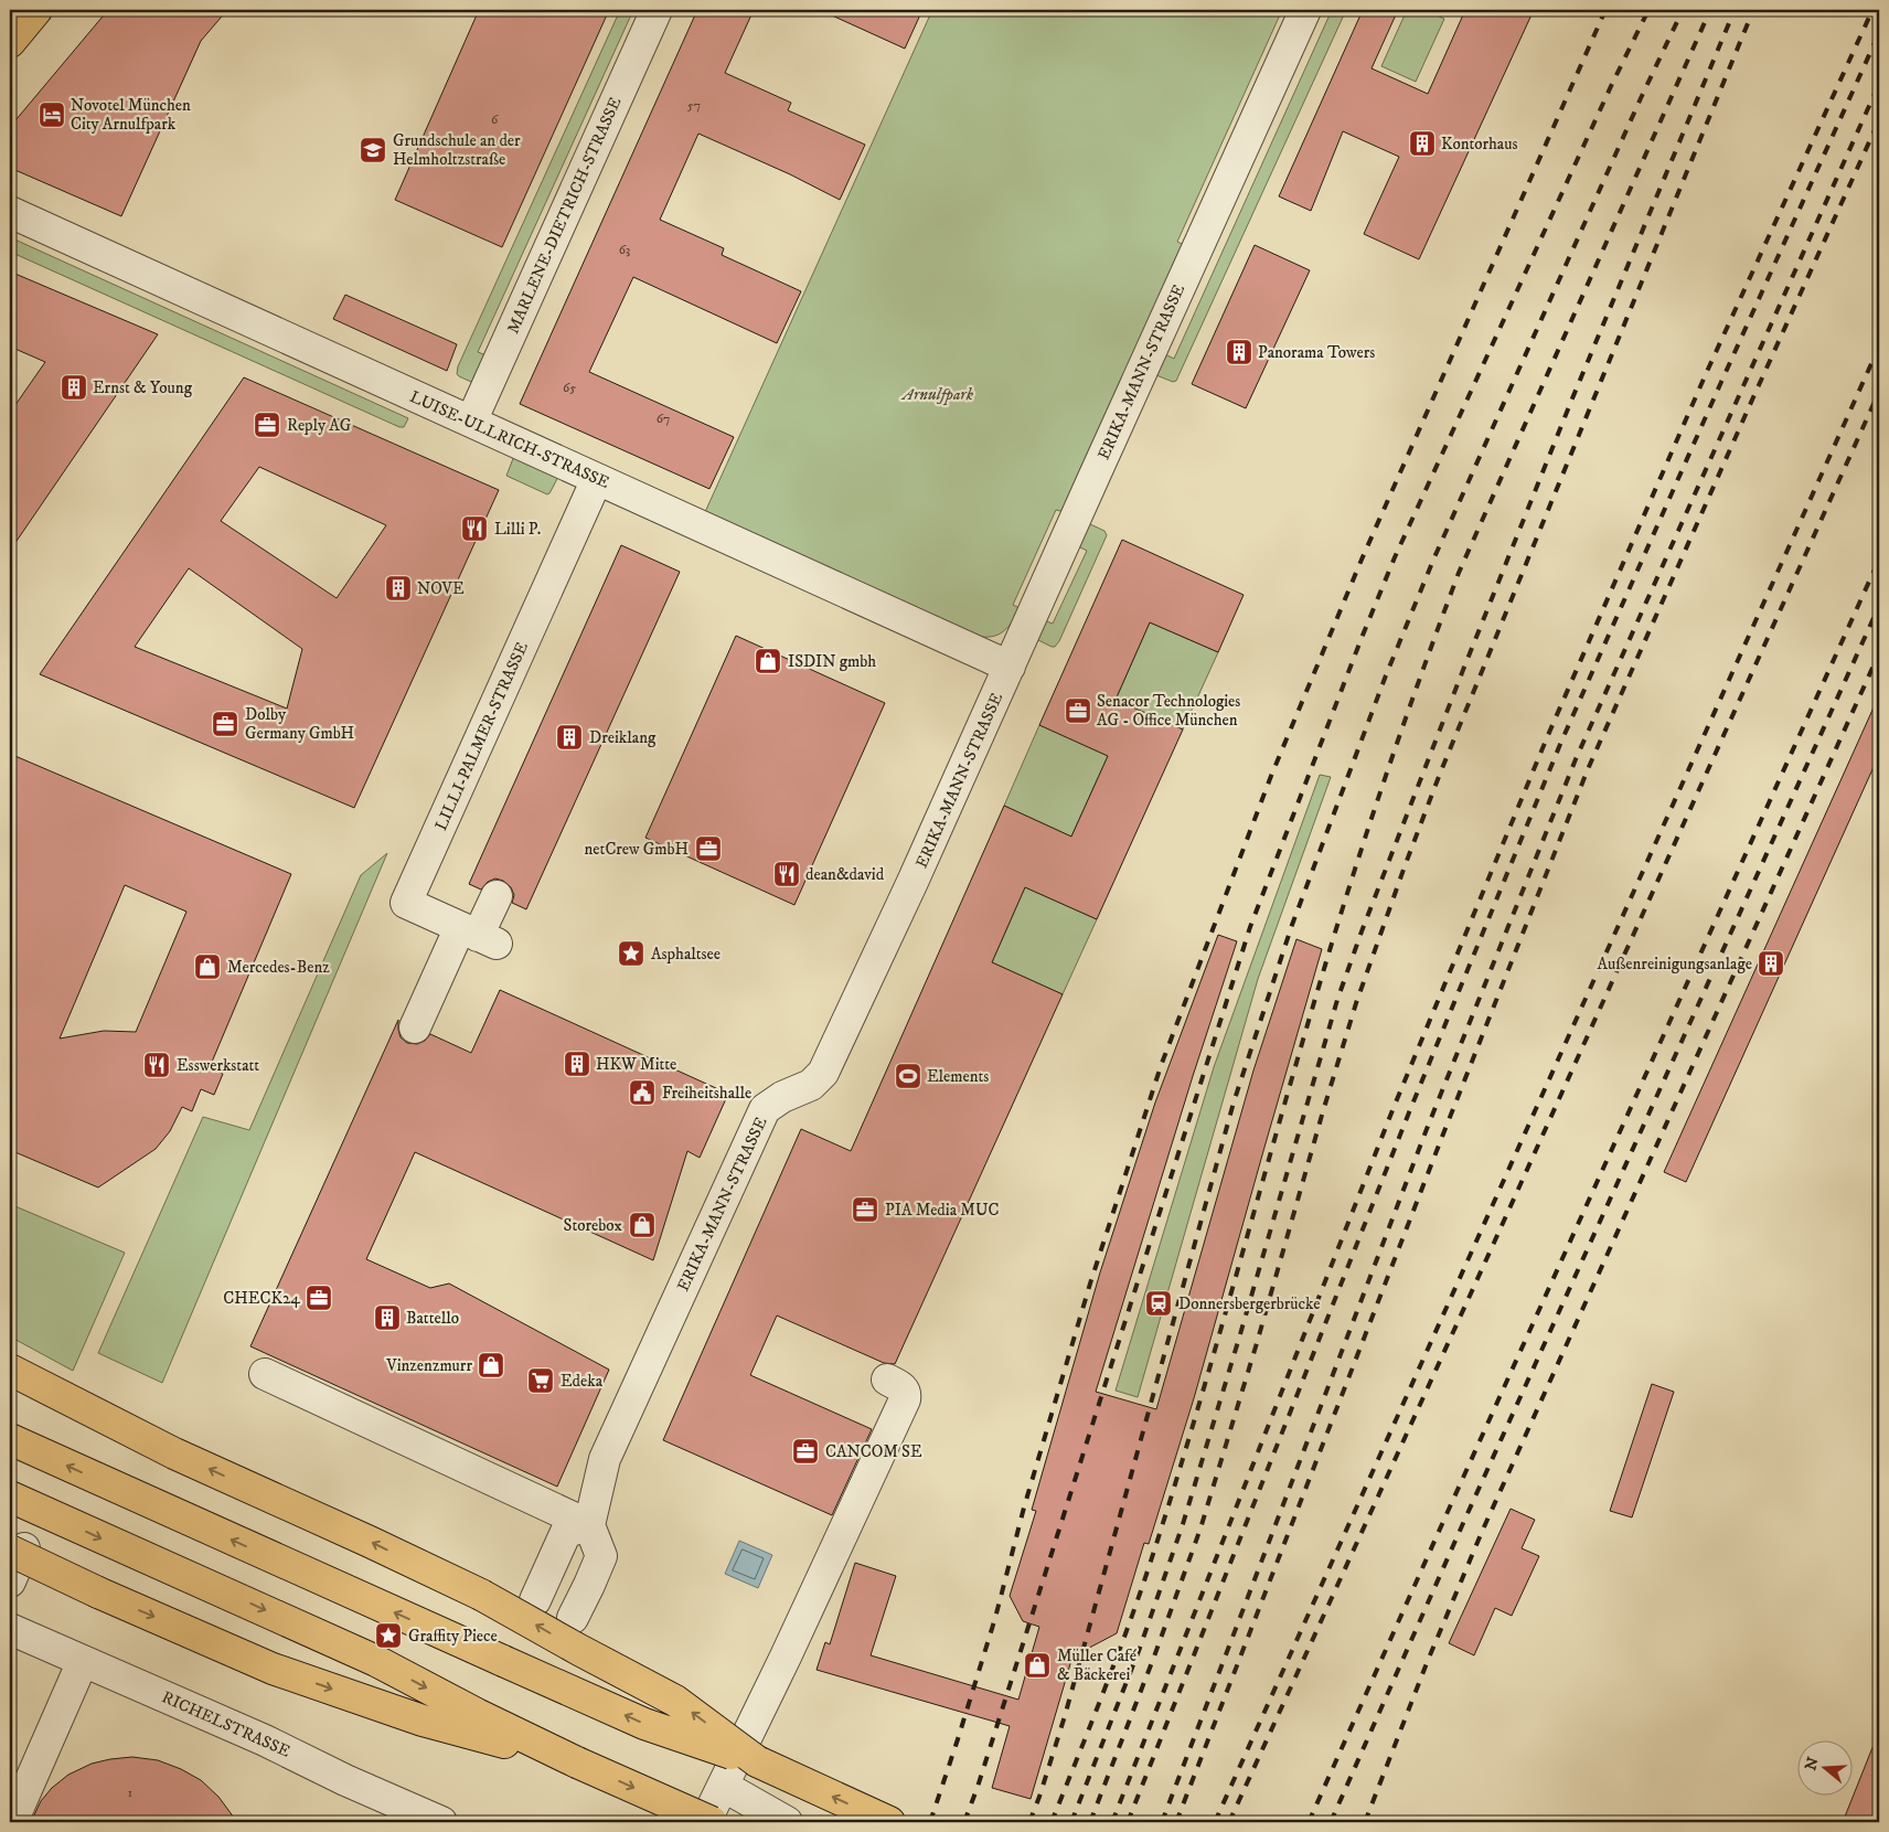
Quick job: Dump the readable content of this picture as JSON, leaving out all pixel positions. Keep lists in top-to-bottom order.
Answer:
{
  "streets": {
    "street": [
      "MARLENE-DIETRICH-STRASSE",
      "ERIKA-MANN-STRASSE",
      "LUISE-ULLRICH-STRASSE",
      "LILLI-PALMER-STRASSE",
      "RICHELSTRASSE"
    ]
  },
  "crossings": [
    ["MARLENE-DIETRICH-STRASSE", "LUISE-ULLRICH-STRASSE"],
    ["ERIKA-MANN-STRASSE", "LUISE-ULLRICH-STRASSE"],
    ["LUISE-ULLRICH-STRASSE", "LILLI-PALMER-STRASSE"]
  ],
  "parks": ["Arnulfpark"],
  "places": {
    "hotel": ["Novotel München City Arnulfpark"],
    "building": [
      "Kontorhaus",
      "Panorama Towers",
      "Ernst & Young",
      "NOVE",
      "Dreiklang",
      "Außenreinigungsanlage",
      "HKW Mitte",
      "Battello"
    ],
    "school or university": ["Grundschule an der Helmholtzstraße"],
    "office": [
      "Reply AG",
      "Senacor Technologies AG - Office München",
      "Dolby Germany GmbH",
      "netCrew GmbH",
      "PIA Media MUC",
      "CHECK24",
      "CANCOM SE"
    ],
    "restaurant": ["Lilli P.", "dean&david", "Esswerkstatt"],
    "shop": [
      "ISDIN gmbh",
      "Mercedes-Benz",
      "Storebox",
      "Vinzenzmurr",
      "Müller Café & Bäckerei"
    ],
    "place": ["Asphaltsee", "Graffity Piece"],
    "sports": ["Elements"],
    "public building": ["Freiheitshalle"],
    "station": ["Donnersbergerbrücke"],
    "supermarket": ["Edeka"]
  },
  "house_numbers": [
    "57",
    "6",
    "63",
    "65",
    "67",
    "1"
  ],
  "north": "left"
}
